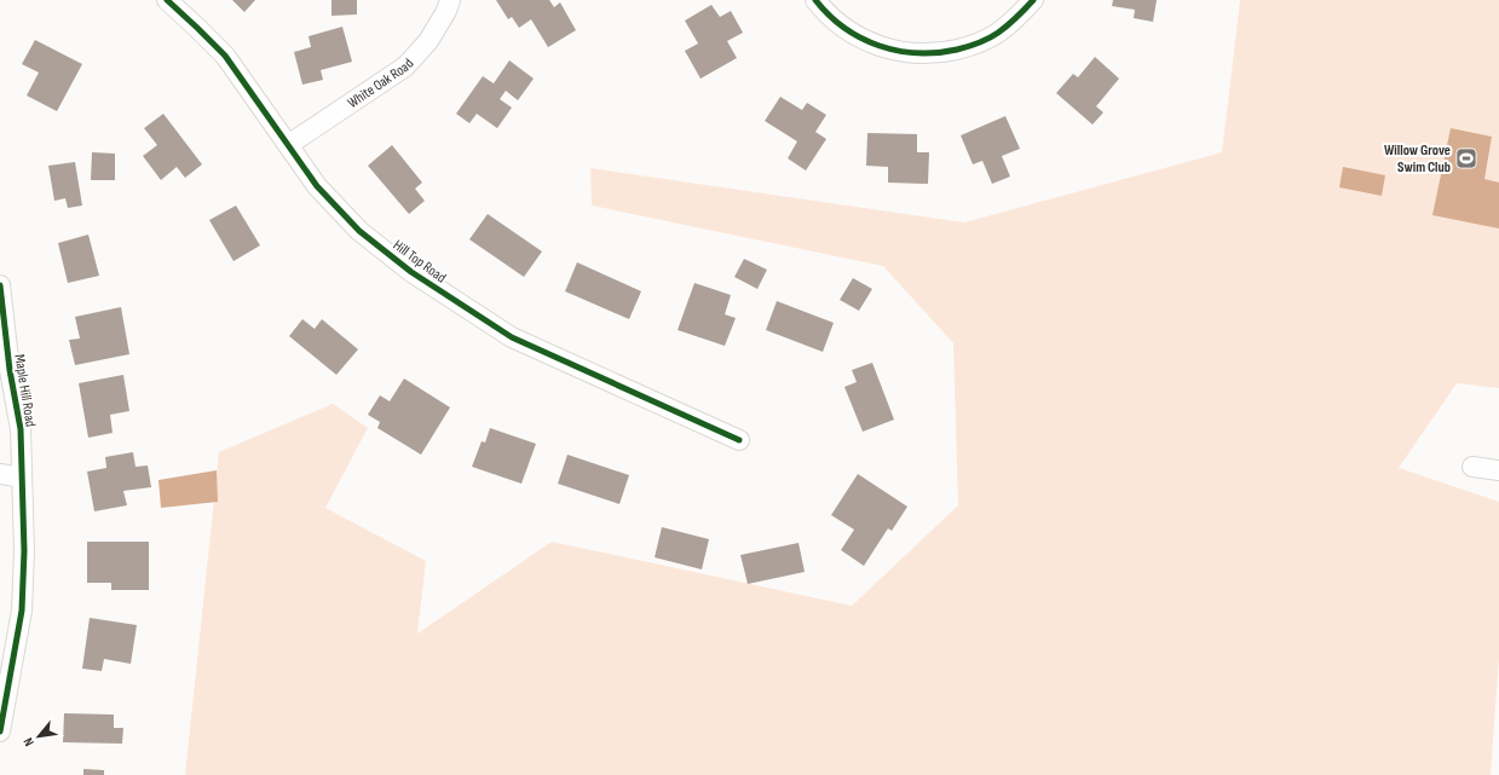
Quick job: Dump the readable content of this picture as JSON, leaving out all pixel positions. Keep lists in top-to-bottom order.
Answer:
{
  "streets": {
    "street": ["White Oak Road", "Hill Top Road", "Maple Hill Road"]
  },
  "crossings": [
    ["White Oak Road", "Hill Top Road"]
  ],
  "places": {
    "sports": ["Willow Grove Swim Club"]
  },
  "north": "bottom left"
}
